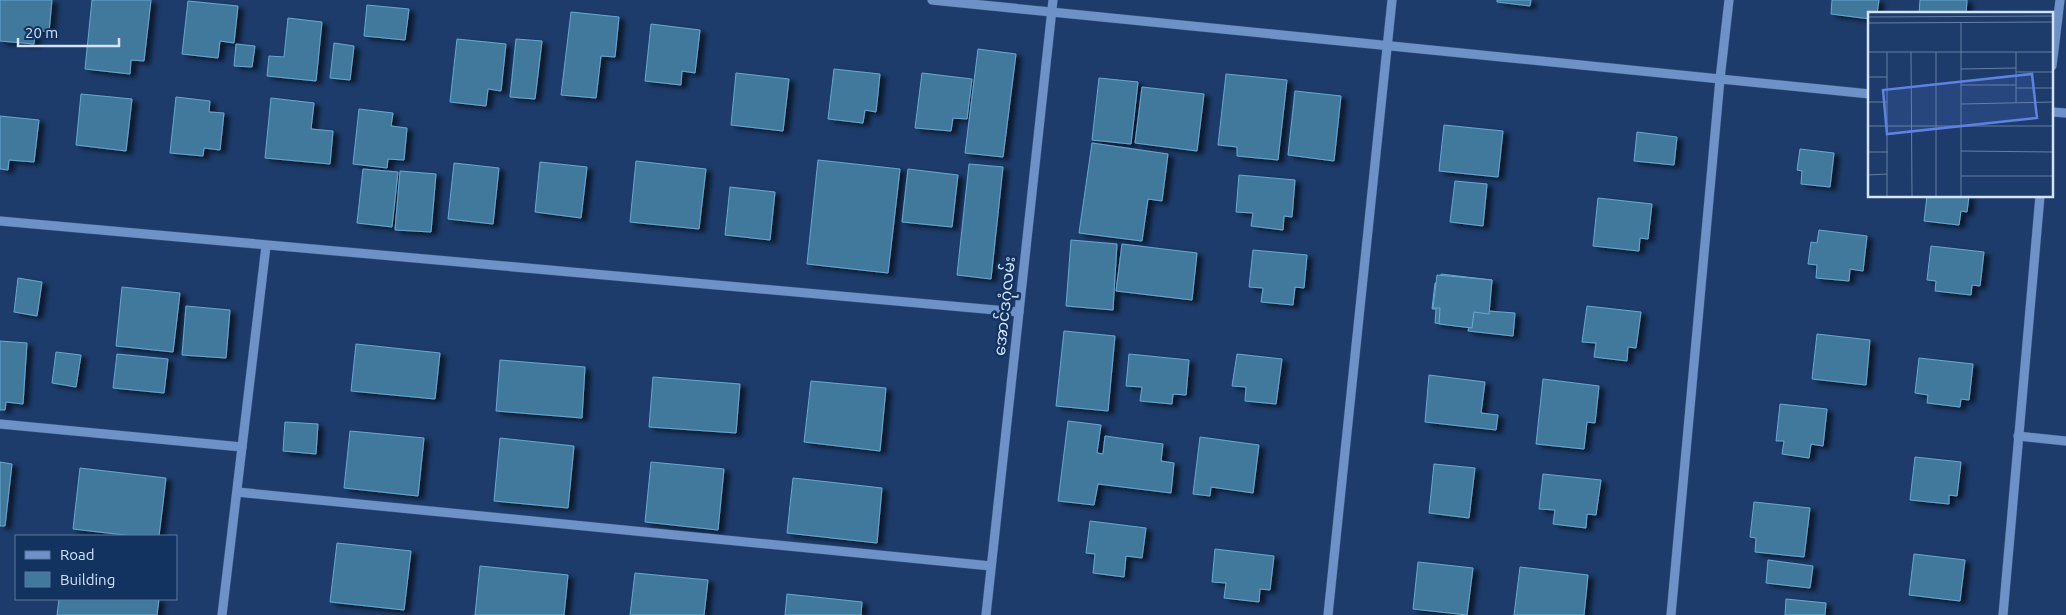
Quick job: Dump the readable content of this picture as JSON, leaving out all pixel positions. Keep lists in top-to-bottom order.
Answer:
{
  "streets": {
    "street": ["အောင်ဒဂုံလမ်း"]
  },
  "legend": ["Road", "Building"],
  "scale_bar": "20 m"
}
